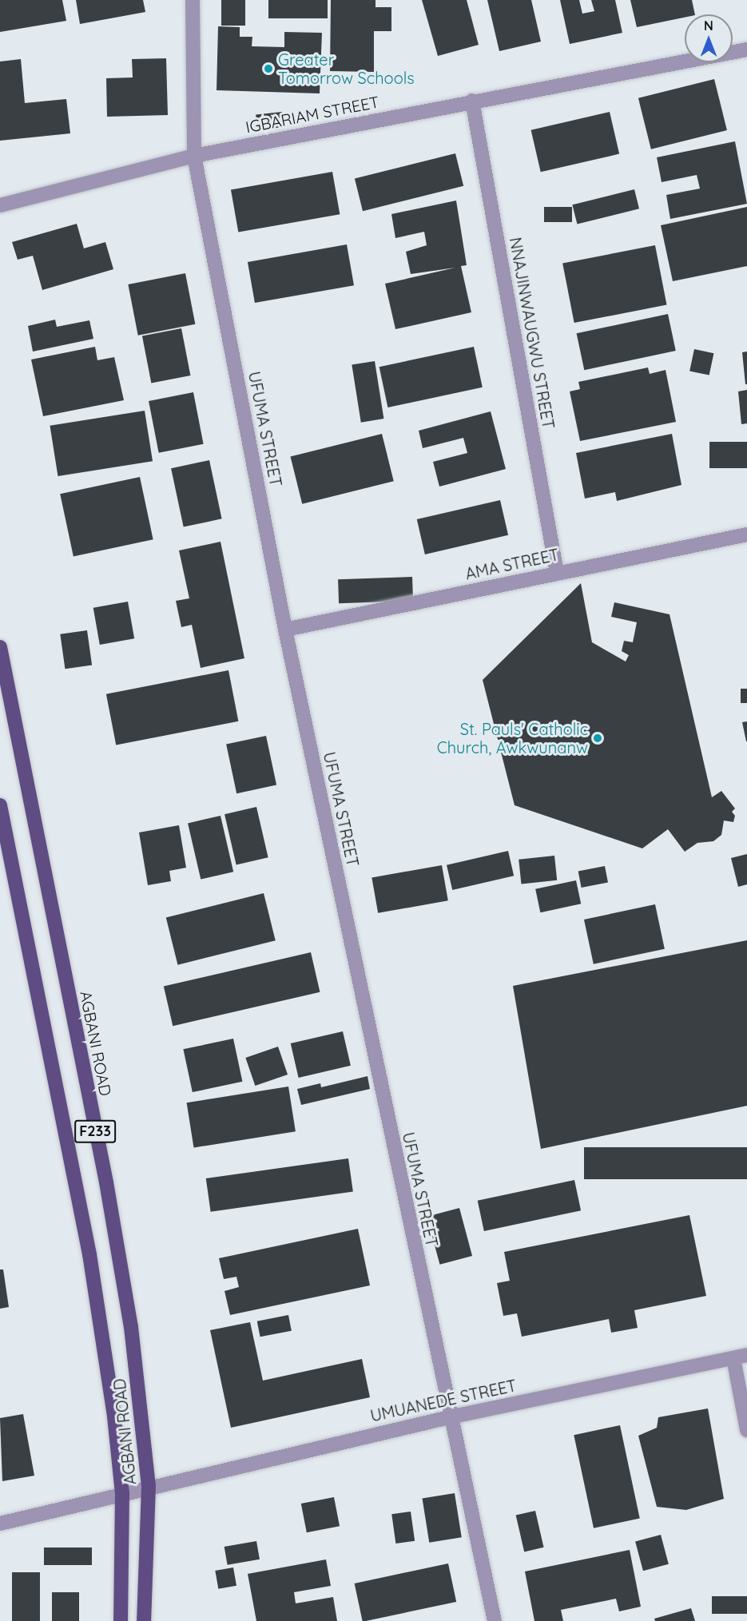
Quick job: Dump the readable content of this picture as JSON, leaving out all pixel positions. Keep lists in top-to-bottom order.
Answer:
{
  "streets": {
    "main road": ["AGBANI ROAD", "F233"],
    "street": [
      "IGBARIAM STREET",
      "NNAJINWAUGWU STREET",
      "UFUMA STREET",
      "AMA STREET",
      "UMUANEDE STREET"
    ]
  },
  "crossings": [
    ["IGBARIAM STREET", "NNAJINWAUGWU STREET"],
    ["IGBARIAM STREET", "UFUMA STREET"],
    ["NNAJINWAUGWU STREET", "AMA STREET"],
    ["UFUMA STREET", "AMA STREET"],
    ["UFUMA STREET", "UMUANEDE STREET"],
    ["AGBANI ROAD", "UMUANEDE STREET"]
  ],
  "places": ["Greater Tomorrow Schools", "St. Pauls' Catholic Church, Awkwunanw"],
  "north": "top"
}
